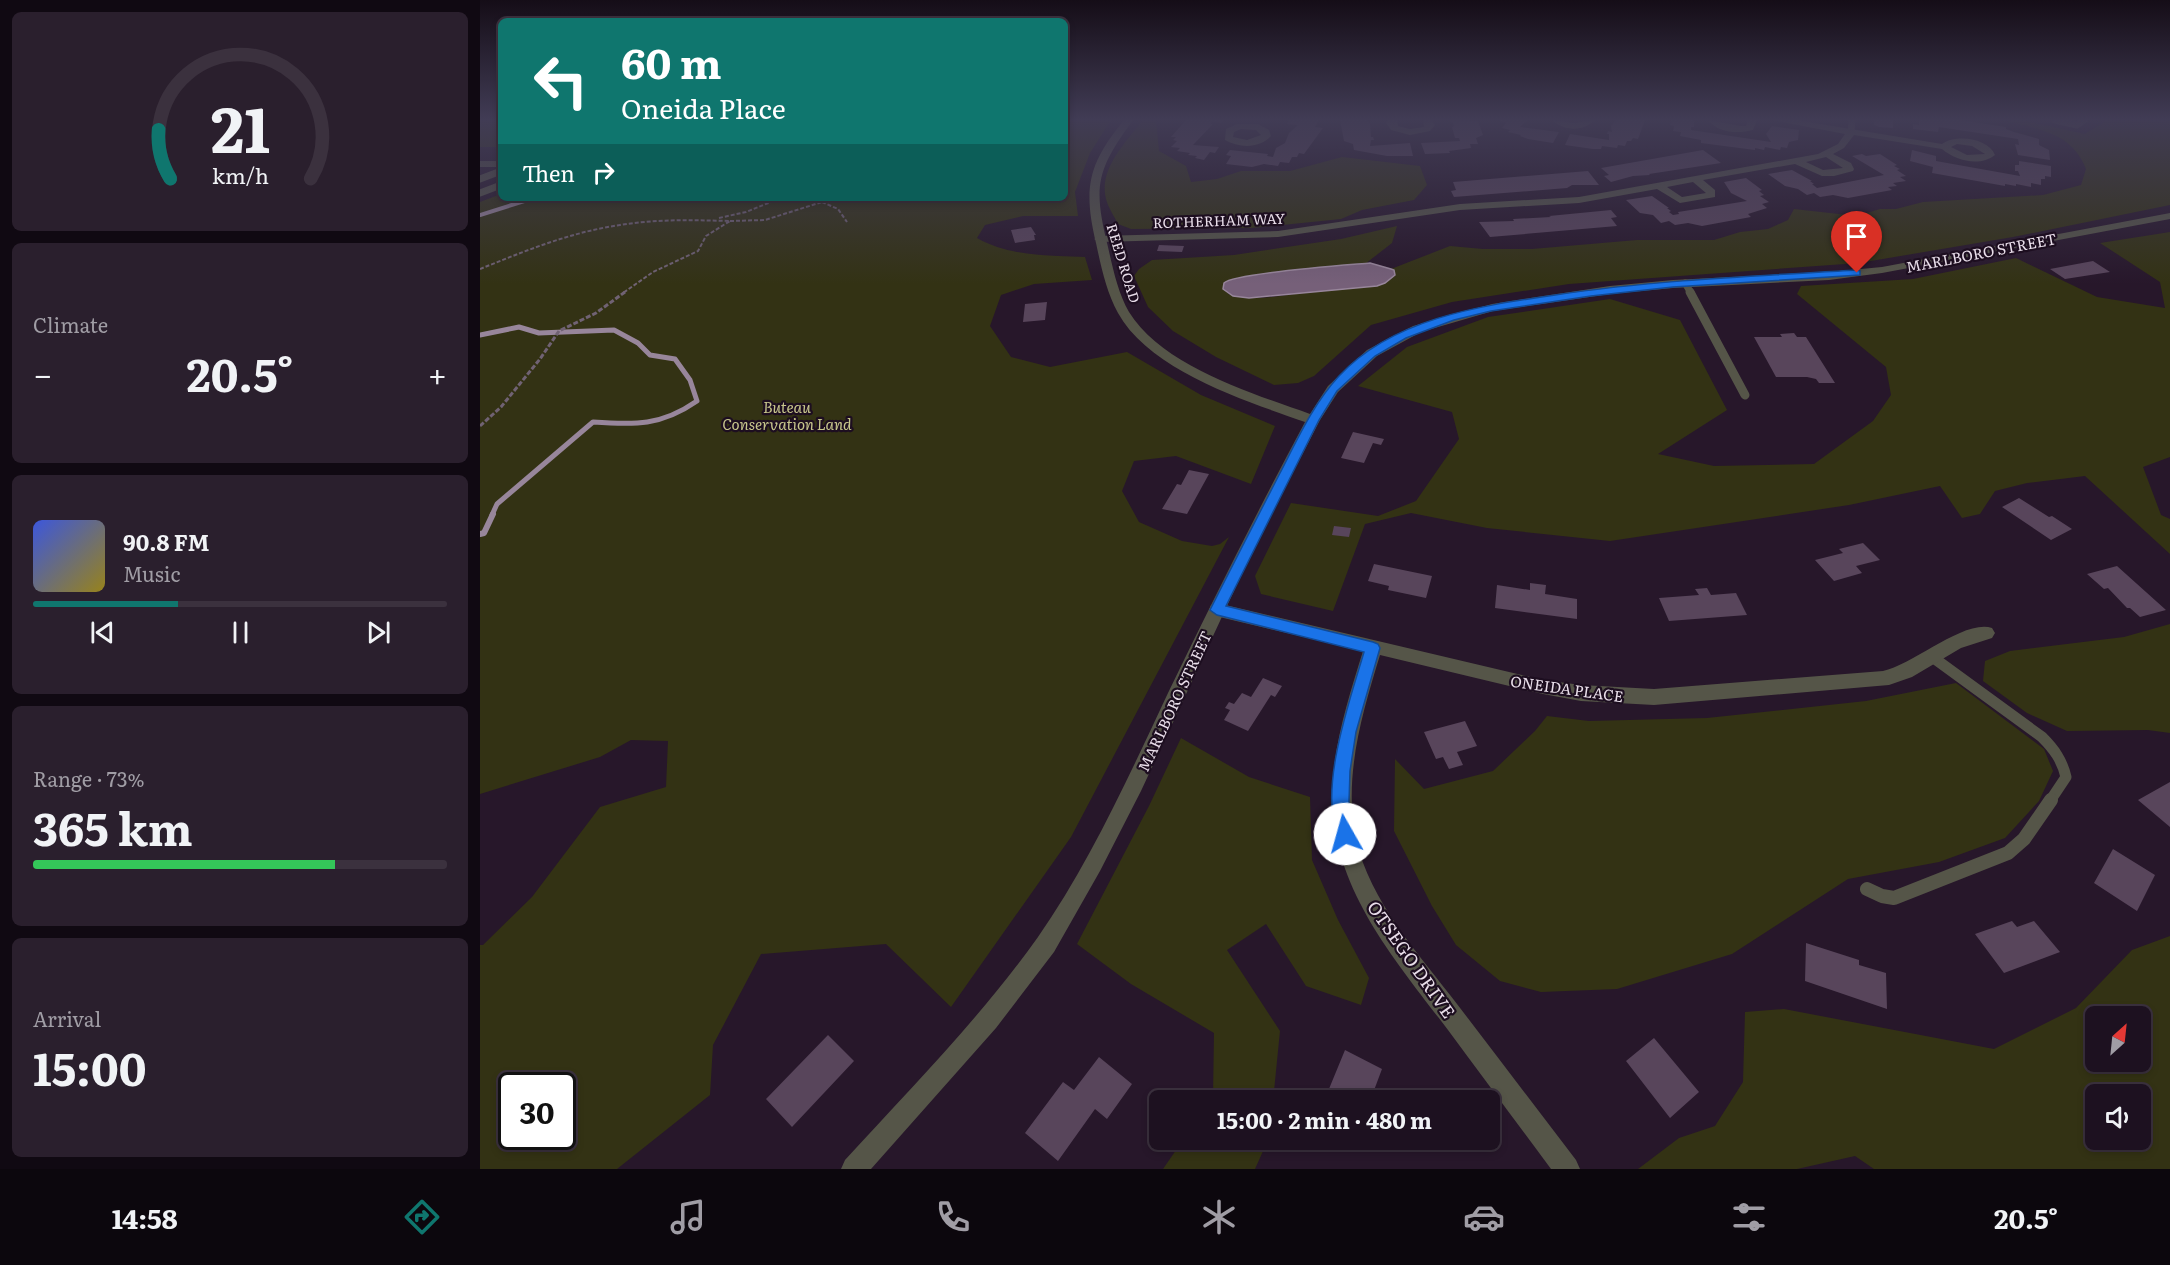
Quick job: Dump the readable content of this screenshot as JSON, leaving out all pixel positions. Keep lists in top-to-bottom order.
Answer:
{
  "streets": {
    "street": [
      "ROTHERHAM WAY",
      "MARLBORO STREET",
      "REED ROAD",
      "ONEIDA PLACE",
      "OTSEGO DRIVE"
    ]
  },
  "crossings": [
    ["ROTHERHAM WAY", "REED ROAD"],
    ["MARLBORO STREET", "REED ROAD"],
    ["MARLBORO STREET", "ONEIDA PLACE"],
    ["ONEIDA PLACE", "OTSEGO DRIVE"]
  ],
  "parks": ["Buteau Conservation Land"],
  "north": "top right",
  "page": {
    "turn": ["60 m", "Oneida Place"],
    "then": "Then",
    "tile": [
      "Climate",
      ["Range · 73%", "365 km"],
      ["Arrival", "15:00"]
    ],
    "heat": ["−", "20.5°", "+"],
    "song": ["90.8 FM", "Music"],
    "limit": "30",
    "trip": "15:00 · 2 min · 480 m",
    "tabs": ["14:58", "20.5°"],
    "gauge": ["21", "km/h"]
  }
}
